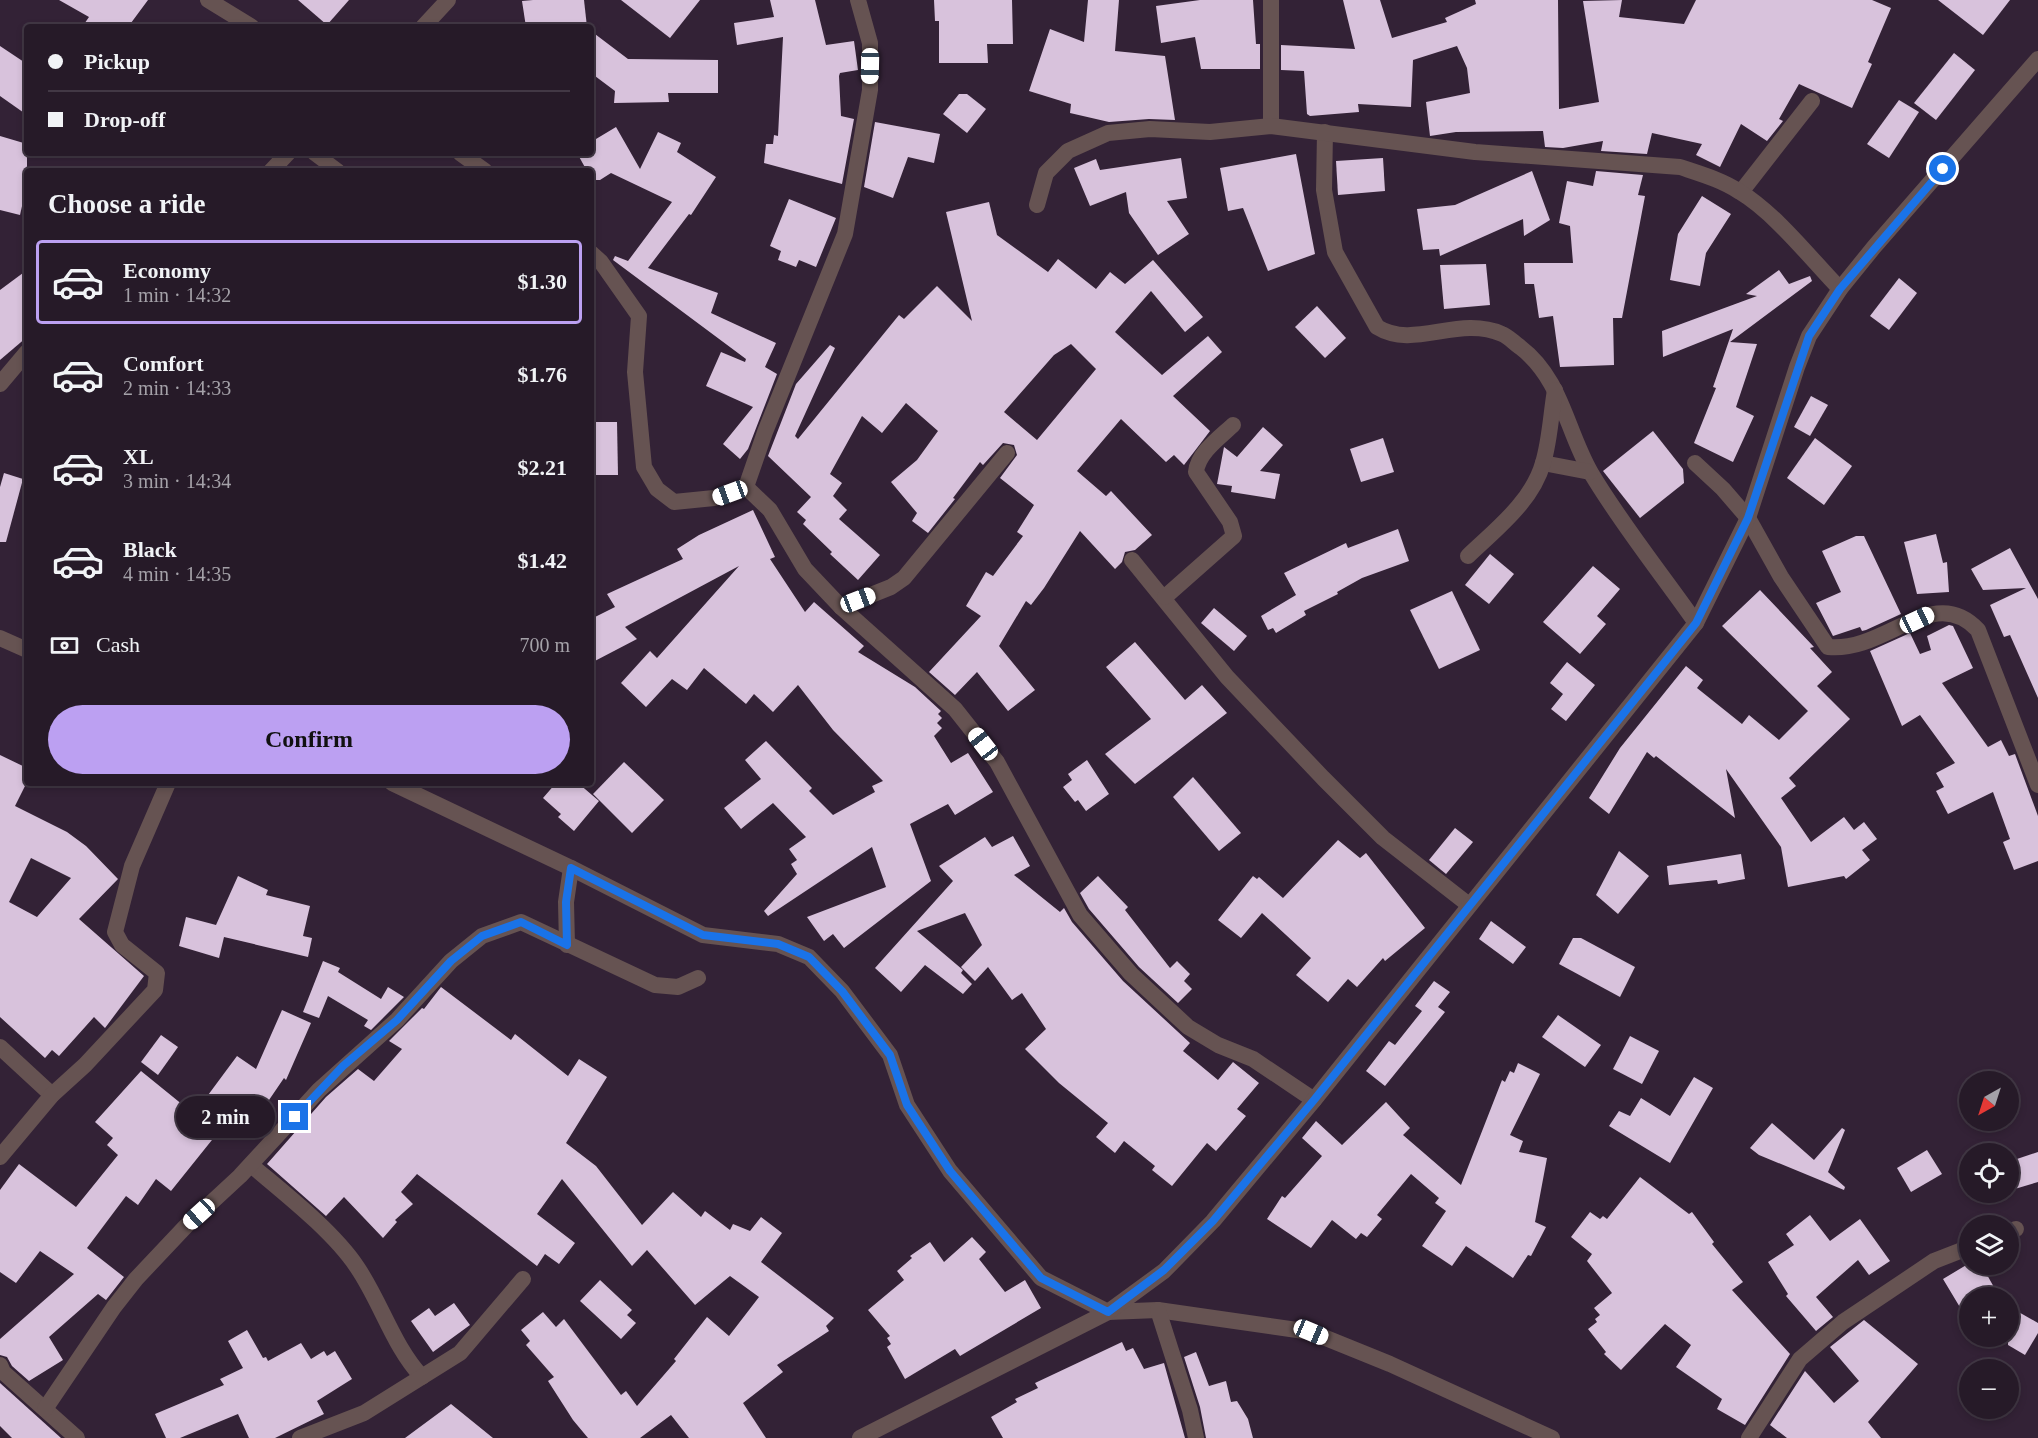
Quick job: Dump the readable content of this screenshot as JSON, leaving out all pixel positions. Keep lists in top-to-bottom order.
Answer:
{
  "north": "bottom left",
  "page": {
    "banner": ["Pickup", "Drop-off"],
    "heading": "Choose a ride",
    "list": [
      {
        "name": "Economy",
        "note": "1 min · 14:32",
        "value": "$1.30"
      },
      {
        "name": "Comfort",
        "note": "2 min · 14:33",
        "value": "$1.76"
      },
      {
        "name": "XL",
        "note": "3 min · 14:34",
        "value": "$2.21"
      },
      {
        "name": "Black",
        "note": "4 min · 14:35",
        "value": "$1.42"
      }
    ],
    "pay": ["Cash", "700 m"],
    "buttons": "Confirm",
    "map_buttons": ["+", "−"],
    "bubble": "2 min"
  }
}
